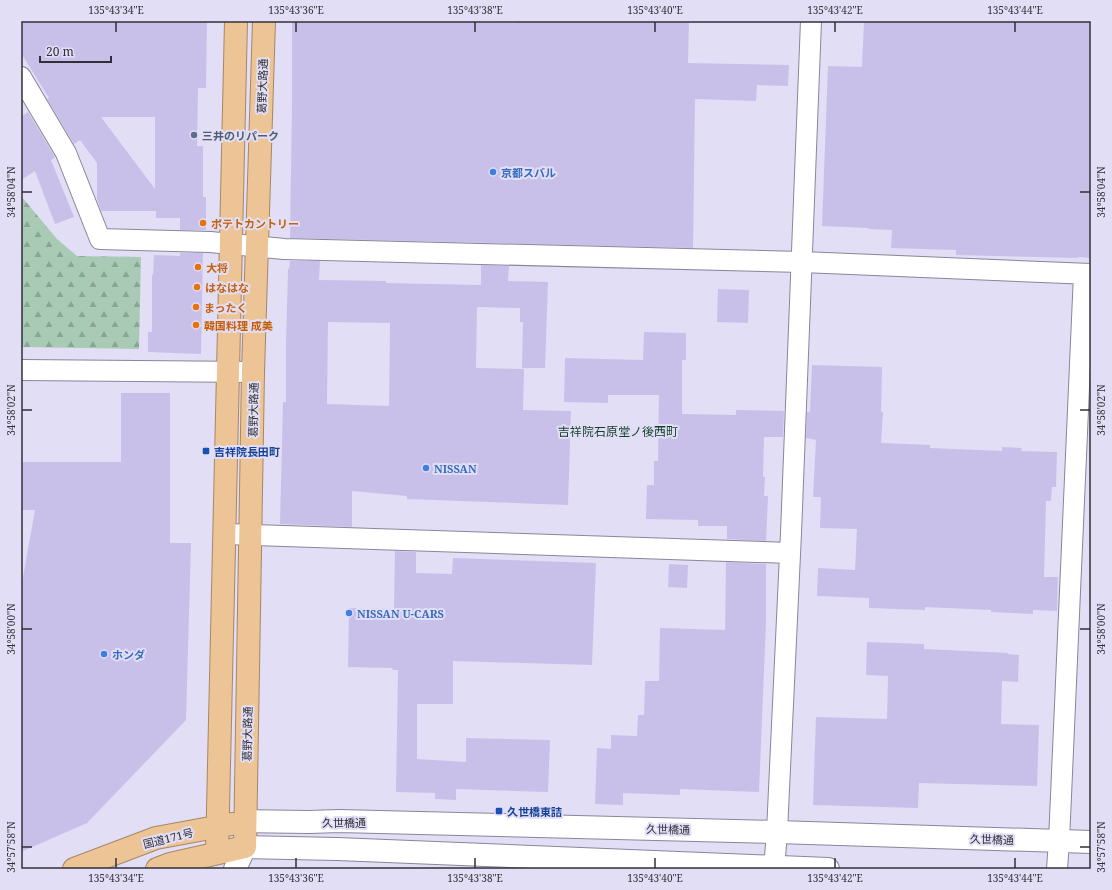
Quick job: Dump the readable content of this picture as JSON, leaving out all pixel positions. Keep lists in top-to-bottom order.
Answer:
{
  "streets": {
    "highway": ["葛野大路通", "国道171号"],
    "street": ["久世橋通"]
  },
  "crossings": [
    ["葛野大路通", "久世橋通"],
    ["葛野大路通", "国道171号"],
    ["久世橋通", "国道171号"]
  ],
  "districts": ["吉祥院石原堂ノ後西町"],
  "places": {
    "other": [
      "三井のリパーク",
      "京都スバル",
      "ポテトカントリー",
      "大将",
      "はなはな",
      "まったく",
      "韓国料理 成美",
      "NISSAN",
      "NISSAN U-CARS",
      "ホンダ"
    ],
    "transit": ["吉祥院長田町", "久世橋東詰"]
  },
  "scale_bar": "20 m",
  "coordinates": [
    "135°43'34\"E",
    "135°43'36\"E",
    "135°43'38\"E",
    "135°43'40\"E",
    "135°43'42\"E",
    "135°43'44\"E",
    "34°58'04\"N",
    "34°58'02\"N",
    "34°58'00\"N",
    "34°57'58\"N"
  ]
}
